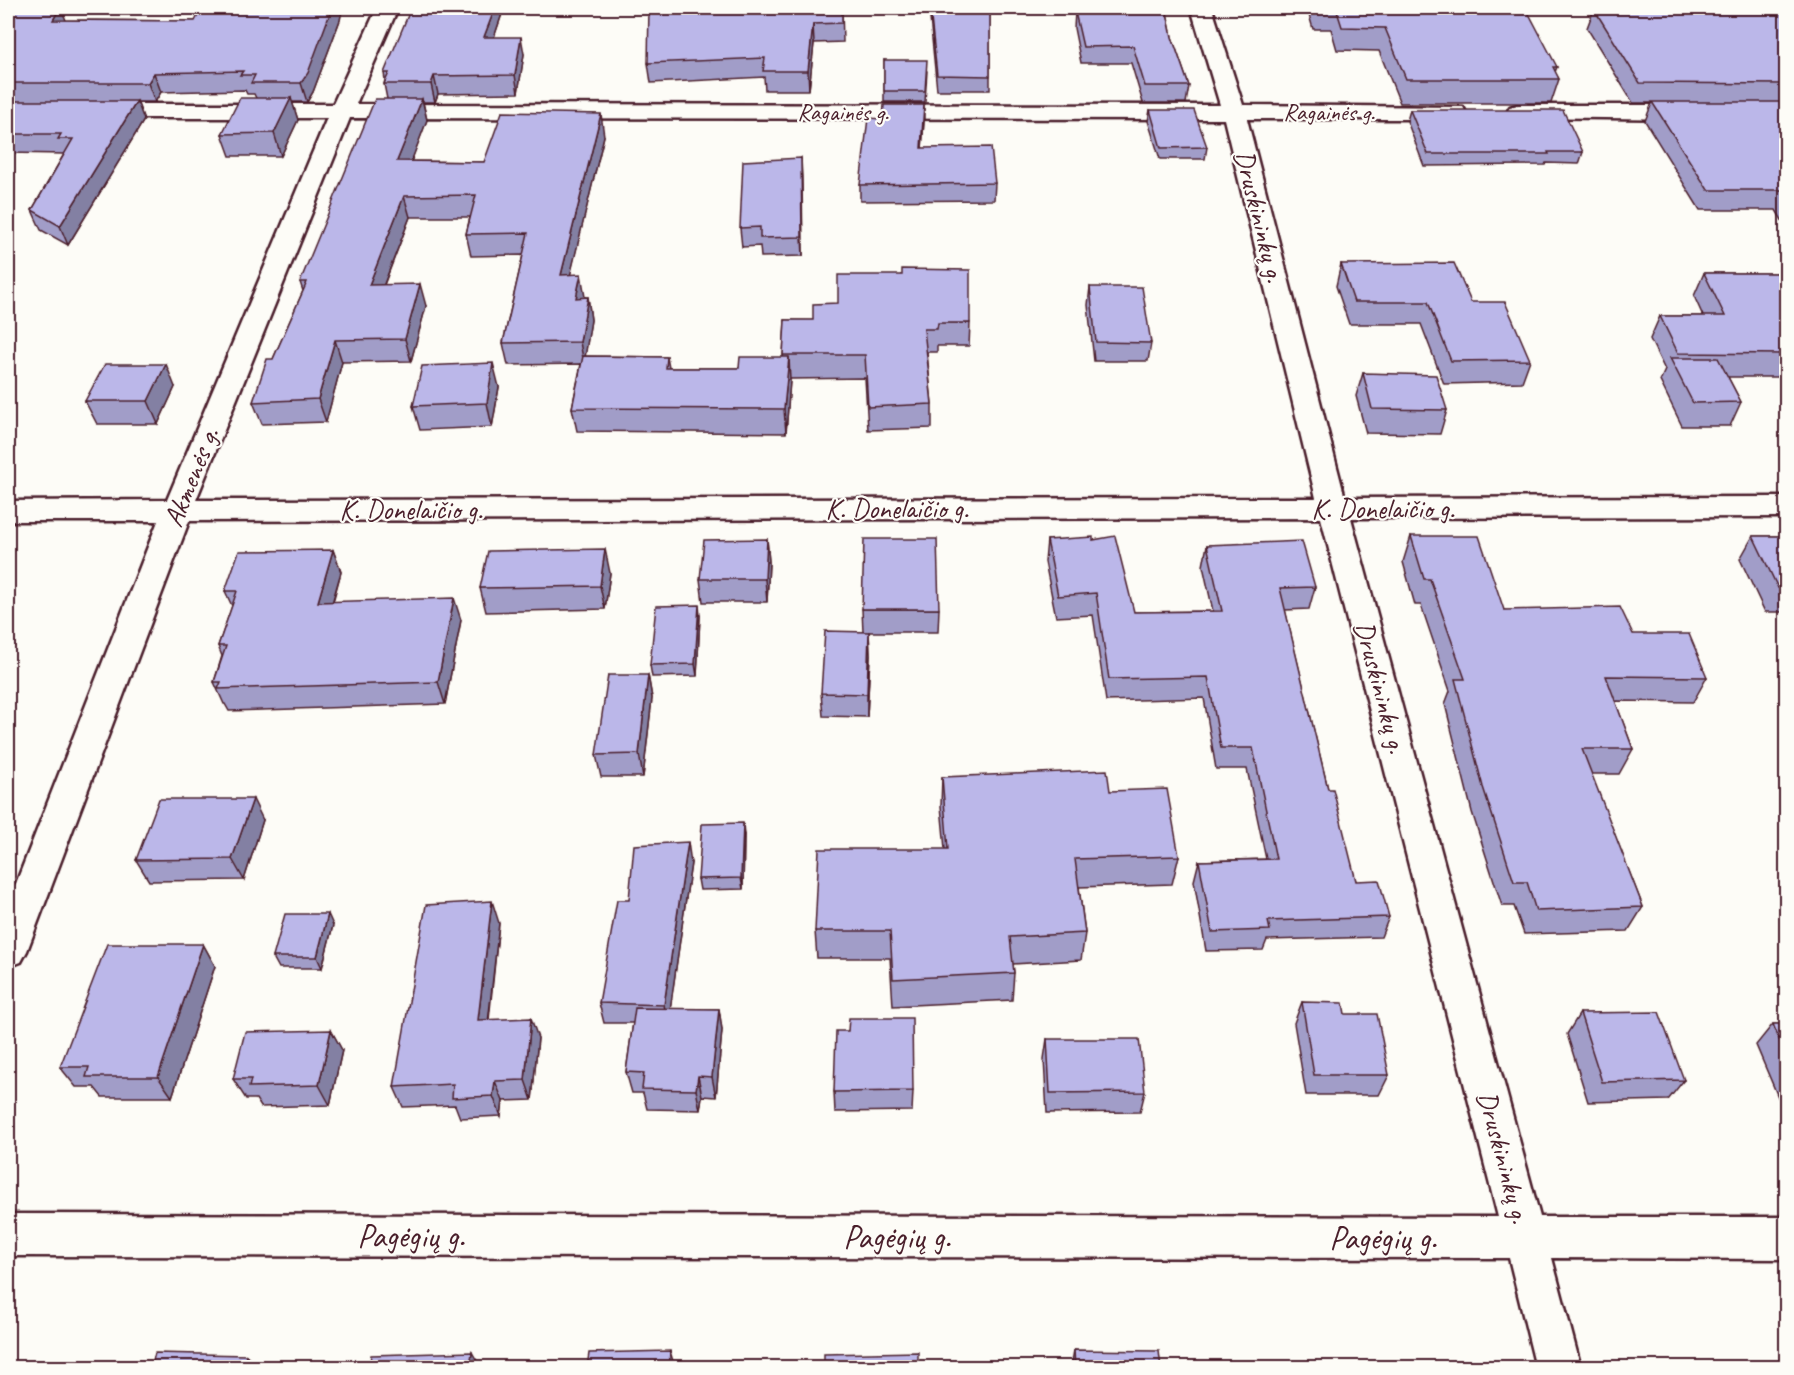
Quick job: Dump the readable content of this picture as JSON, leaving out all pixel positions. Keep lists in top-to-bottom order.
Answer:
{
  "streets": {
    "street": [
      "Ragainės g.",
      "Druskininkų g.",
      "Akmenės g.",
      "K. Donelaičio g.",
      "Pagėgių g."
    ]
  },
  "crossings": [
    ["Ragainės g.", "Druskininkų g."],
    ["Ragainės g.", "Akmenės g."],
    ["Druskininkų g.", "K. Donelaičio g."],
    ["Druskininkų g.", "Pagėgių g."],
    ["Akmenės g.", "K. Donelaičio g."]
  ]
}
